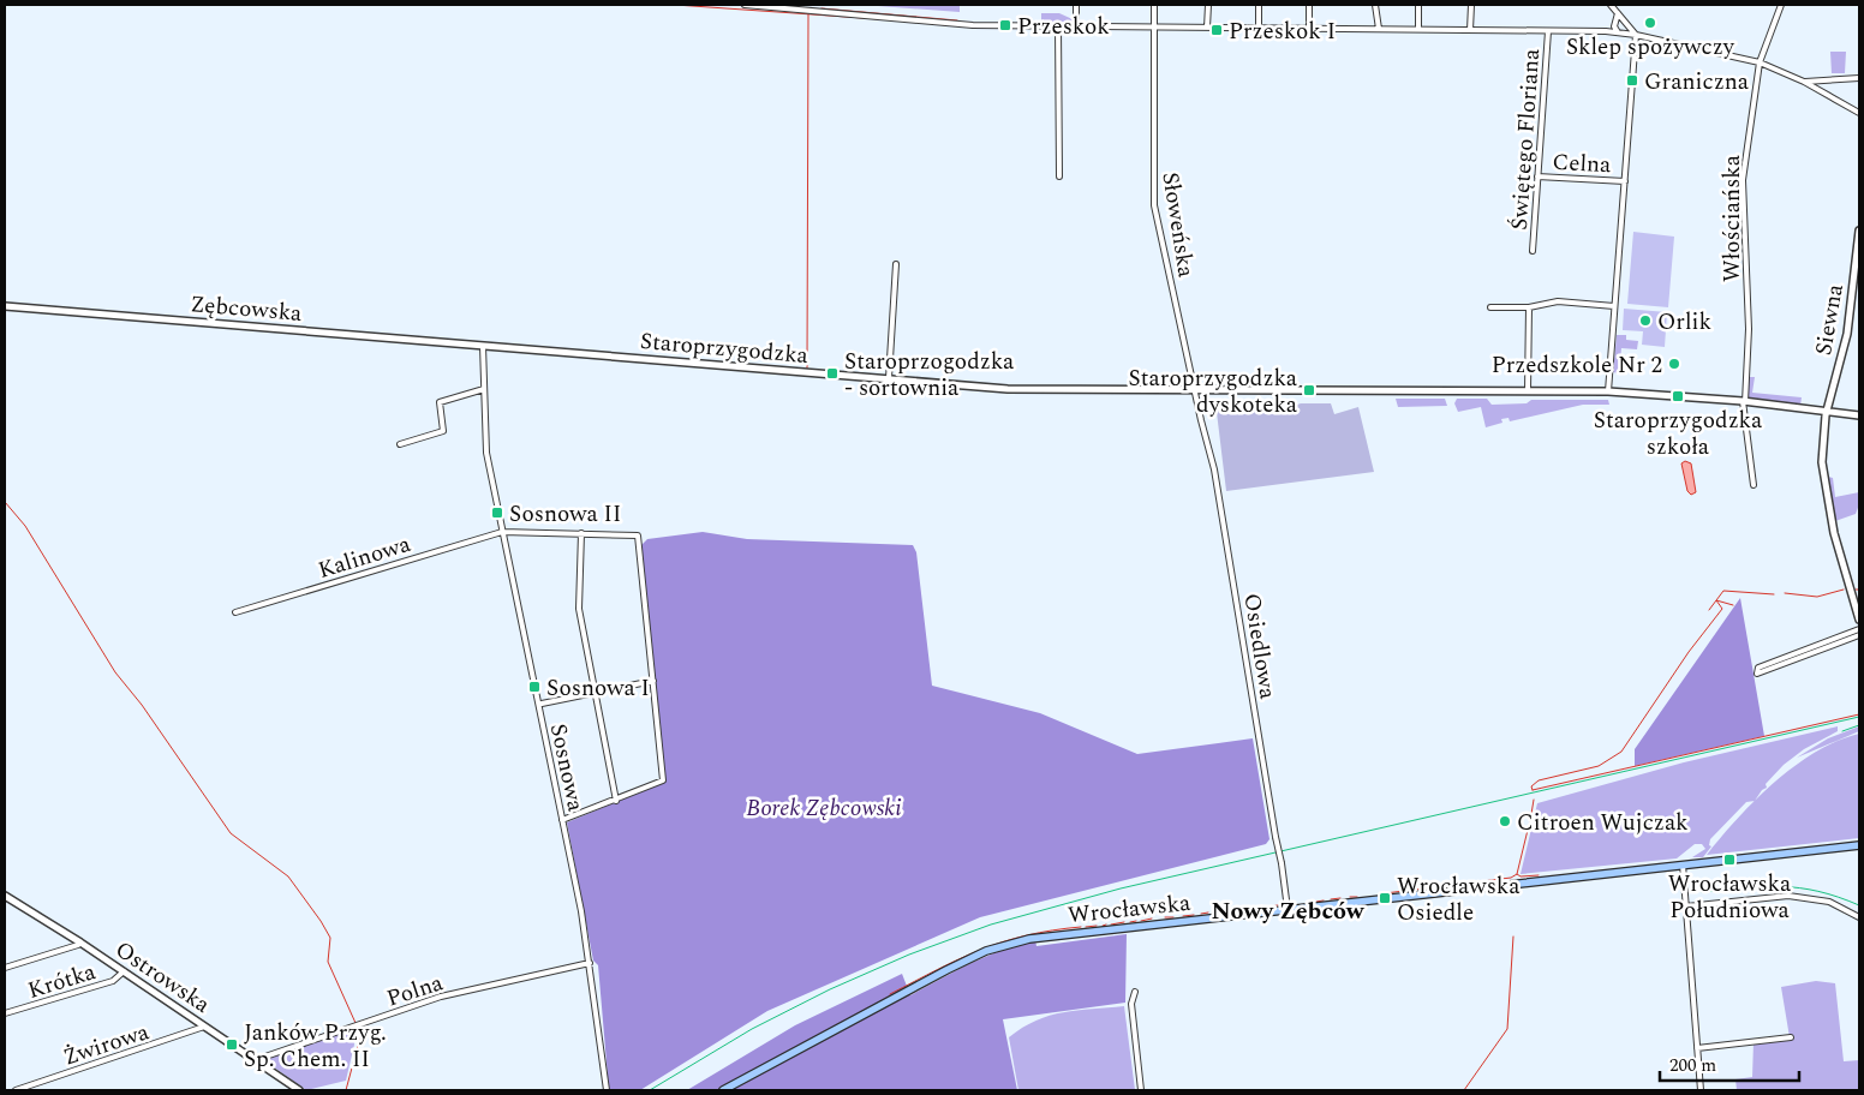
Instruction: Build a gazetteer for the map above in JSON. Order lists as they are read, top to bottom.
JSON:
{
  "streets": {
    "main road": ["Wrocławska"],
    "street": [
      "Świętego Floriana",
      "Celna",
      "Włościańska",
      "Słoweńska",
      "Zębcowska",
      "Siewna",
      "Staroprzygodzka",
      "Kalinowa",
      "Osiedlowa",
      "Sosnowa",
      "Ostrowska",
      "Krótka",
      "Polna",
      "Żwirowa"
    ]
  },
  "crossings": [
    ["Świętego Floriana", "Celna"],
    ["Włościańska", "Staroprzygodzka"],
    ["Słoweńska", "Staroprzygodzka"],
    ["Słoweńska", "Osiedlowa"],
    ["Zębcowska", "Staroprzygodzka"],
    ["Zębcowska", "Sosnowa"],
    ["Siewna", "Staroprzygodzka"],
    ["Staroprzygodzka", "Osiedlowa"],
    ["Staroprzygodzka", "Sosnowa"],
    ["Kalinowa", "Sosnowa"],
    ["Osiedlowa", "Wrocławska"],
    ["Sosnowa", "Polna"],
    ["Ostrowska", "Krótka"],
    ["Ostrowska", "Polna"],
    ["Ostrowska", "Żwirowa"]
  ],
  "districts": ["Nowy Zębców"],
  "parks": ["Borek Zębcowski"],
  "places": {
    "other": [
      "Sklep spożywczy",
      "Orlik",
      "Przedszkole Nr 2",
      "Citroen Wujczak"
    ],
    "transit": [
      "Przeskok",
      "Przeskok I",
      "Graniczna",
      "Staroprzogodzka - sortownia",
      "Staroprzygodzka dyskoteka",
      "Staroprzygodzka szkoła",
      "Sosnowa II",
      "Sosnowa I",
      "Wrocławska Południowa",
      "Wrocławska Osiedle",
      "Janków Przyg. Sp. Chem. II"
    ]
  },
  "scale_bar": "200 m"
}
